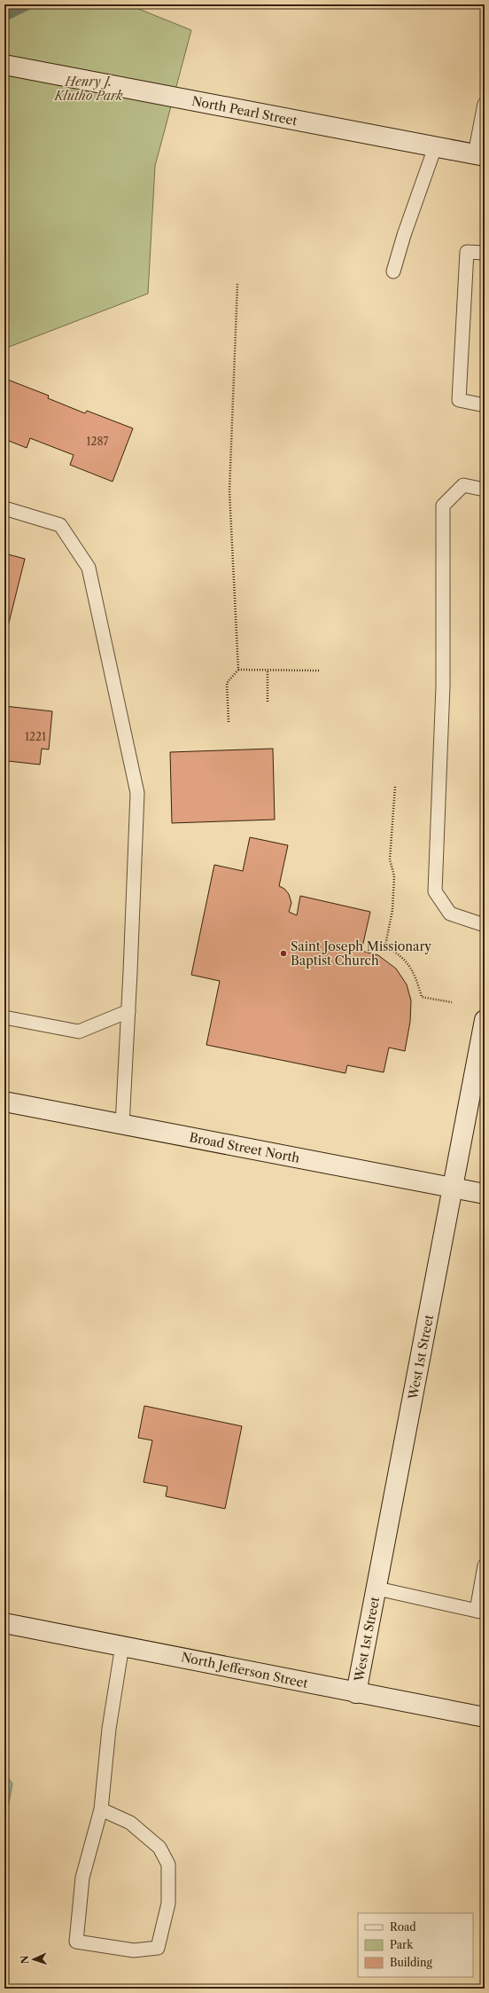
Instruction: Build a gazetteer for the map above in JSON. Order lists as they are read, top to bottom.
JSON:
{
  "streets": {
    "street": [
      "North Pearl Street",
      "Broad Street North",
      "West 1st Street",
      "North Jefferson Street"
    ]
  },
  "crossings": [
    ["Broad Street North", "West 1st Street"],
    ["West 1st Street", "North Jefferson Street"]
  ],
  "parks": ["Henry J. Klutho Park"],
  "places": ["Saint Joseph Missionary Baptist Church"],
  "house_numbers": ["1287", "1221"],
  "legend": ["Road", "Park", "Building"],
  "north": "left"
}
